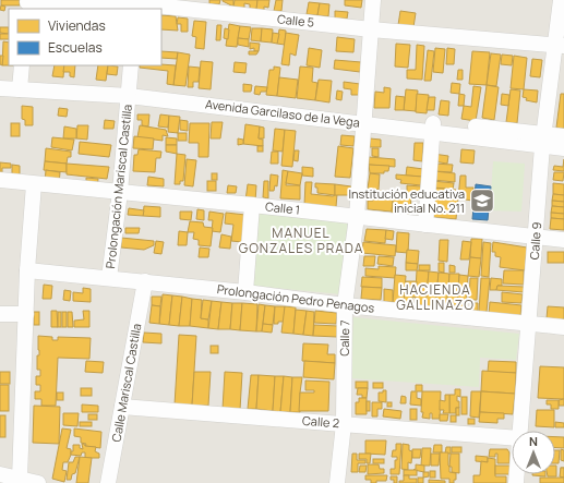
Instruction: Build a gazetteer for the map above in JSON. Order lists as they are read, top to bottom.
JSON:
{
  "streets": {
    "street": [
      "Calle 5",
      "Avenida Garcilaso de la Vega",
      "Prolongación Mariscal Castilla",
      "Calle 1",
      "Calle 9",
      "Prolongación Pedro Penagos",
      "Calle 7",
      "Calle Mariscal Castilla",
      "Calle 2"
    ]
  },
  "crossings": [
    ["Calle 5", "Calle 9"],
    ["Calle 5", "Calle 7"],
    ["Avenida Garcilaso de la Vega", "Prolongación Mariscal Castilla"],
    ["Avenida Garcilaso de la Vega", "Calle 9"],
    ["Avenida Garcilaso de la Vega", "Calle 7"],
    ["Prolongación Mariscal Castilla", "Calle 1"],
    ["Prolongación Mariscal Castilla", "Prolongación Pedro Penagos"],
    ["Calle 1", "Calle 9"],
    ["Calle 1", "Calle 7"],
    ["Calle 9", "Prolongación Pedro Penagos"],
    ["Prolongación Pedro Penagos", "Calle 7"],
    ["Prolongación Pedro Penagos", "Calle Mariscal Castilla"],
    ["Calle 7", "Calle 2"],
    ["Calle Mariscal Castilla", "Calle 2"]
  ],
  "districts": ["MANUEL GONZALES PRADA", "HACIENDA GALLINAZO"],
  "places": {
    "school or university": ["Institución educativa inicial No. 211"]
  },
  "legend": ["Viviendas", "Escuelas"],
  "north": "top"
}
